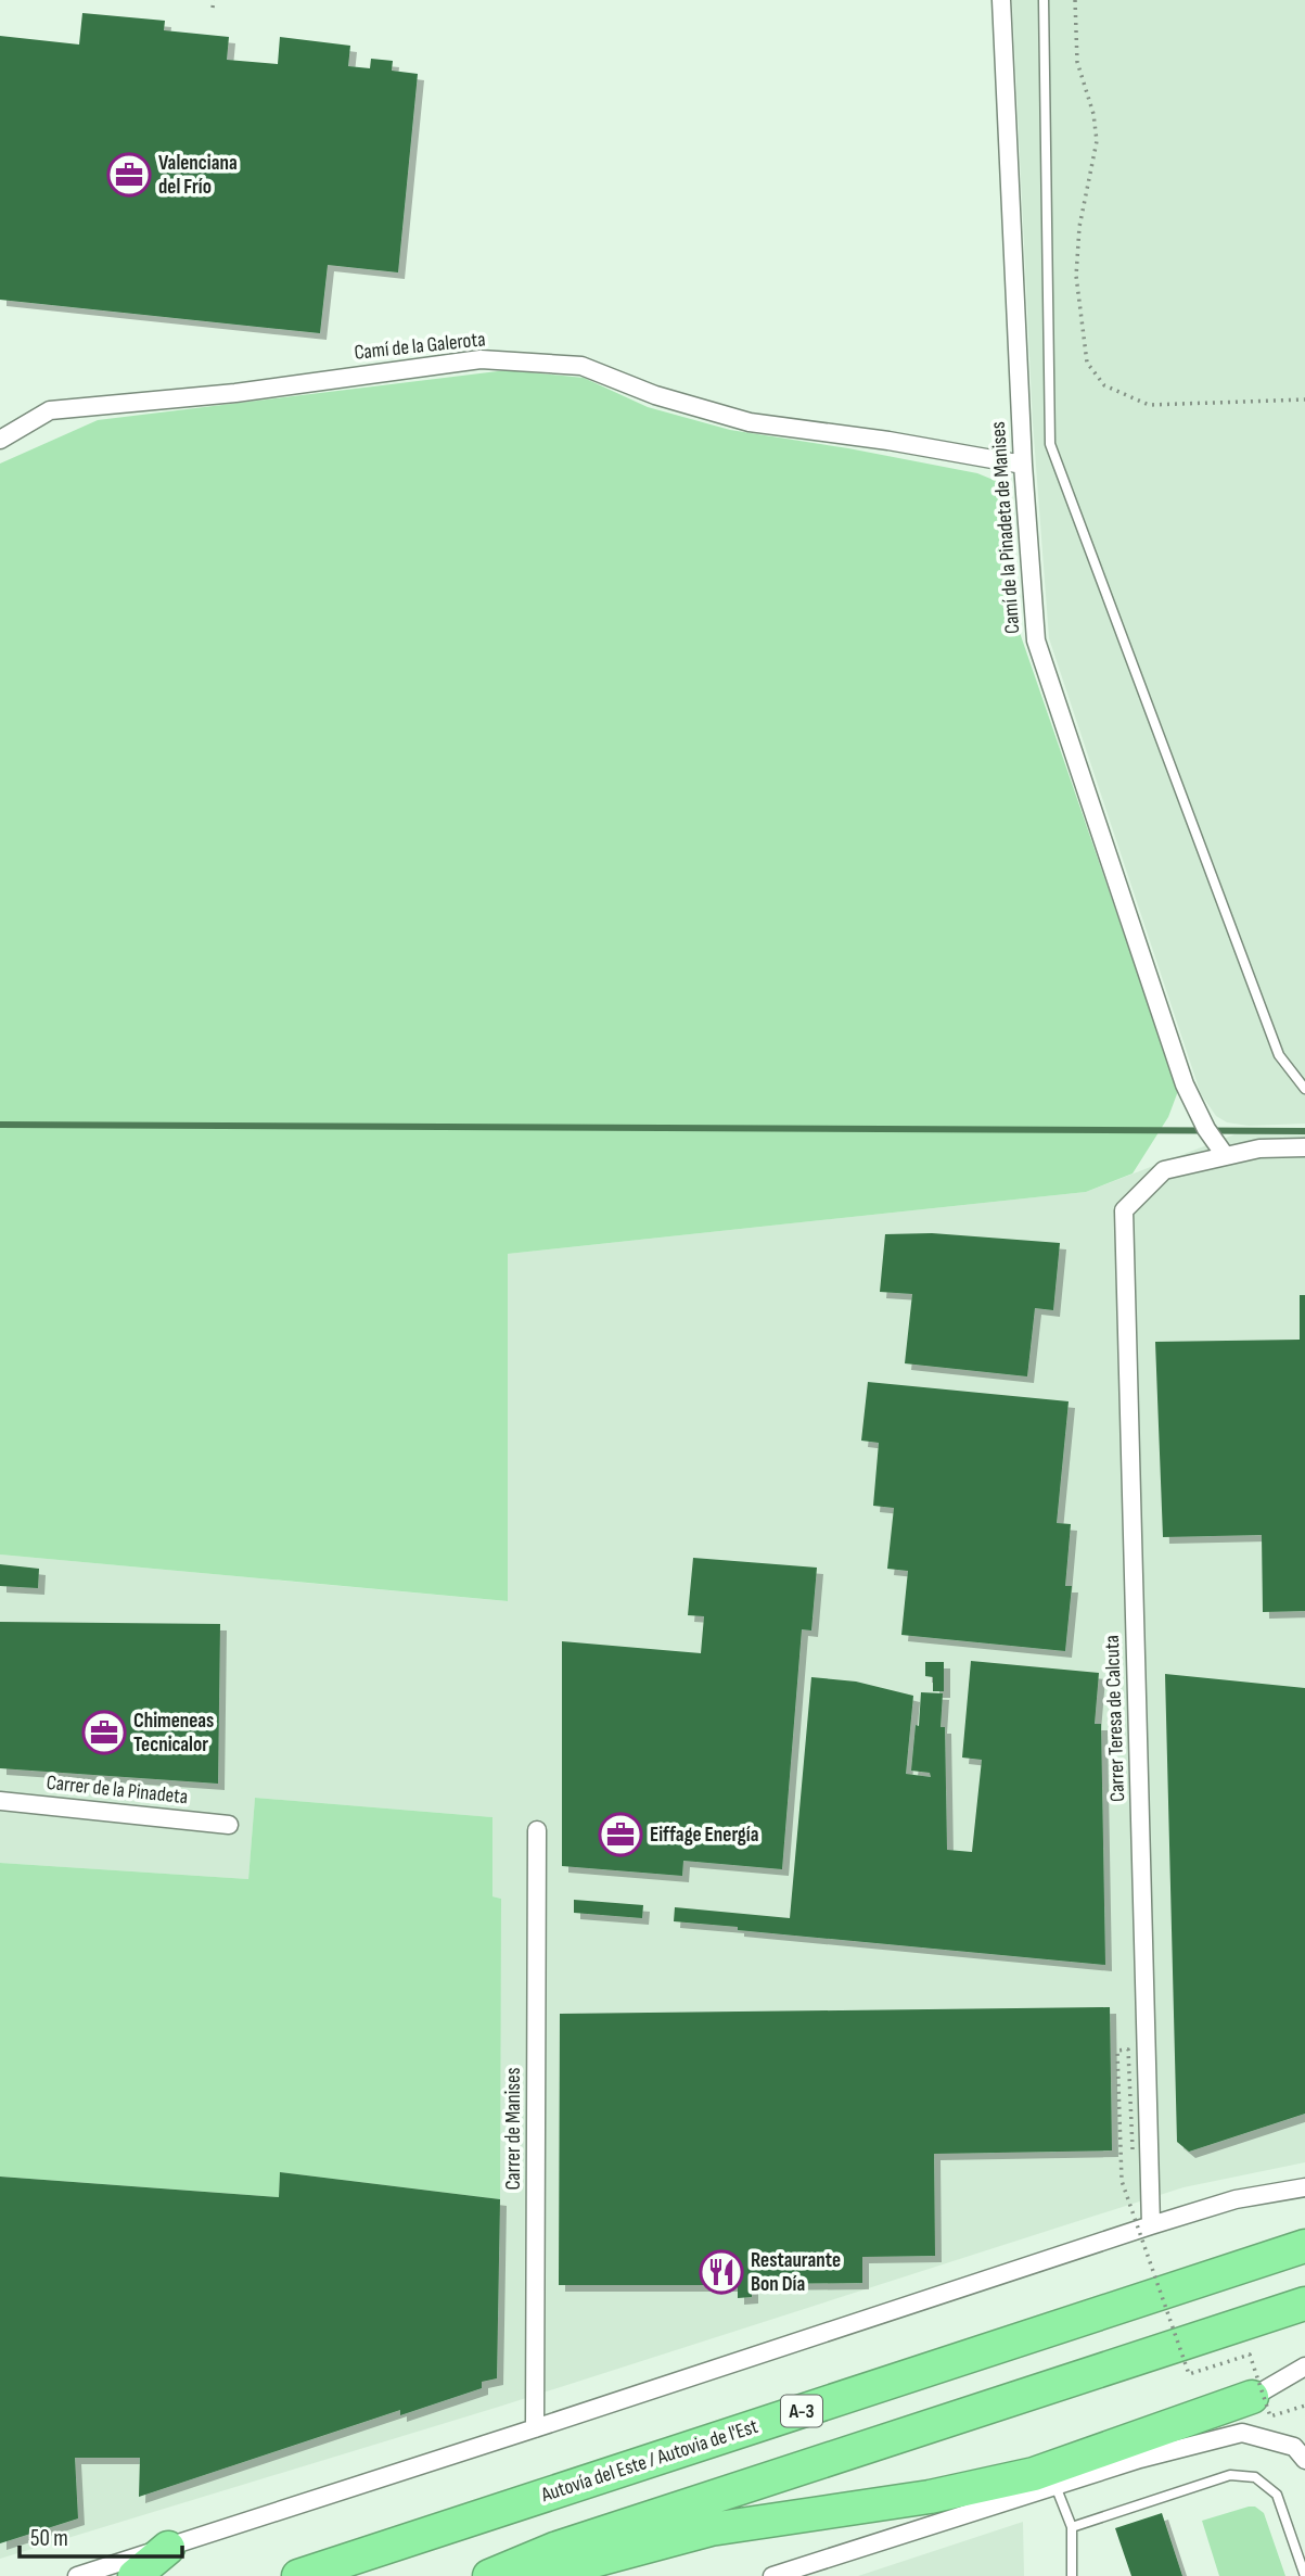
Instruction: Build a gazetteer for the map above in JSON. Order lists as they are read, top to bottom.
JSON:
{
  "streets": {
    "highway": ["A-3", "Autovía del Este / Autovia de l'Est"],
    "street": [
      "Camí de la Galerota",
      "Camí de la Pinadeta de Manises",
      "Carrer Teresa de Calcuta",
      "Carrer de la Pinadeta",
      "Carrer de Manises"
    ]
  },
  "crossings": [
    ["Camí de la Galerota", "Camí de la Pinadeta de Manises"],
    ["Camí de la Pinadeta de Manises", "Carrer Teresa de Calcuta"]
  ],
  "places": {
    "office": ["Valenciana del Frío", "Chimeneas Tecnicalor", "Eiffage Energía"],
    "restaurant": ["Restaurante Bon Día"]
  },
  "scale_bar": "50 m"
}
